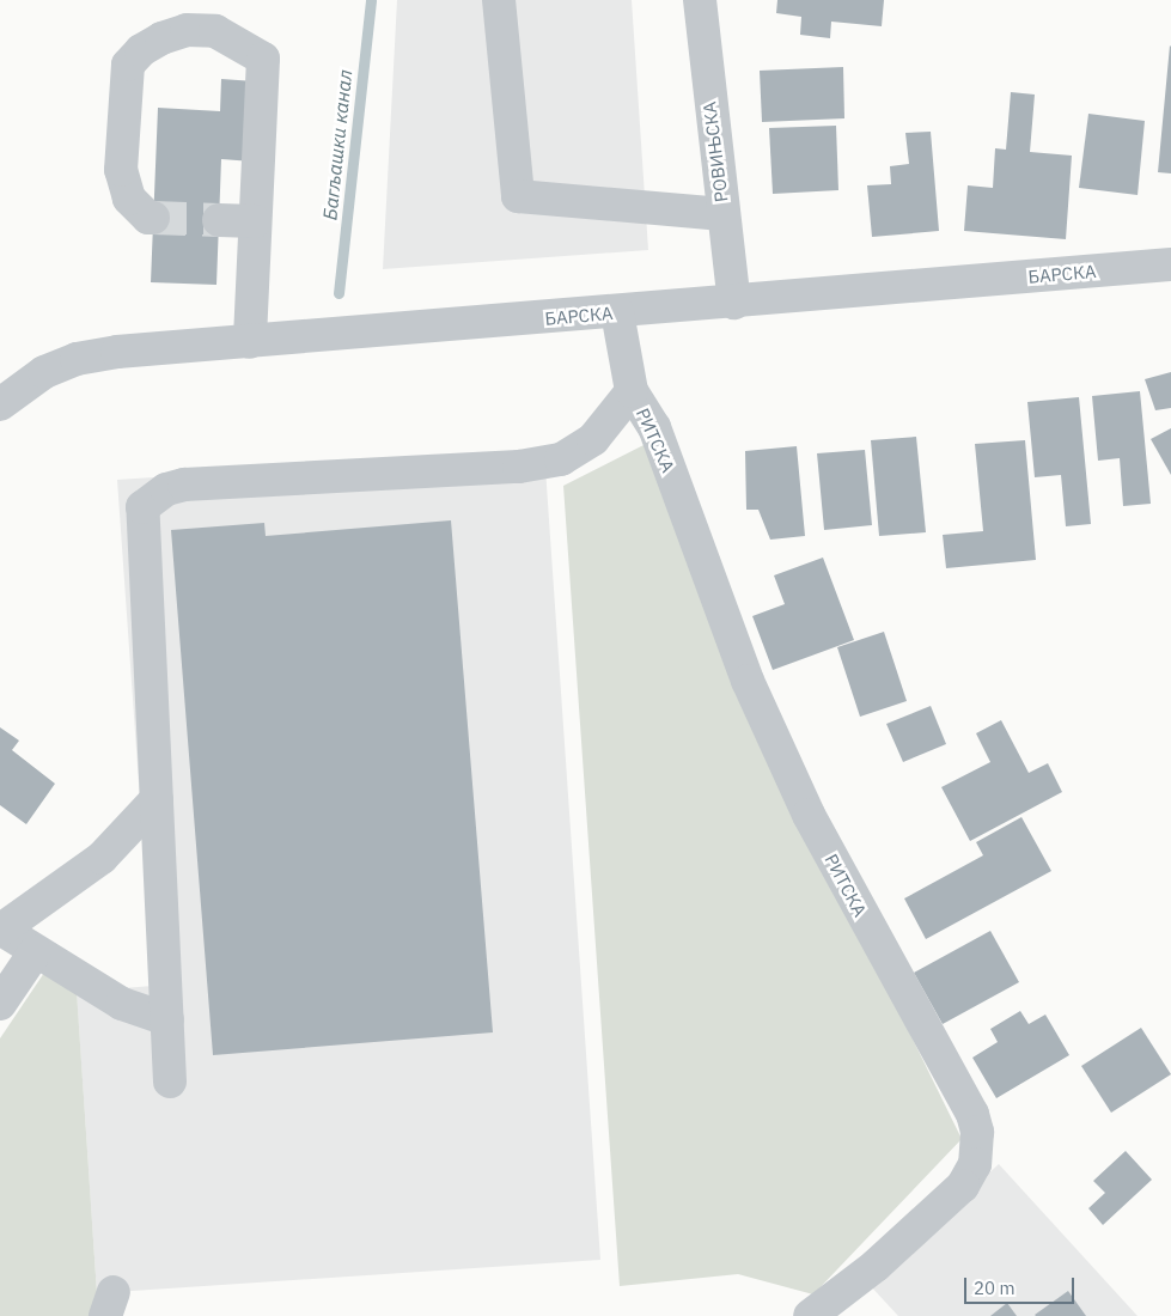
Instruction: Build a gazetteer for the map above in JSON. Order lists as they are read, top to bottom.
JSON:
{
  "streets": {
    "street": ["РОВИЊСКА", "БАРСКА", "РИТСКА"]
  },
  "crossings": [
    ["РОВИЊСКА", "БАРСКА"]
  ],
  "water": ["Багљашки канал"],
  "scale_bar": "20 m"
}
